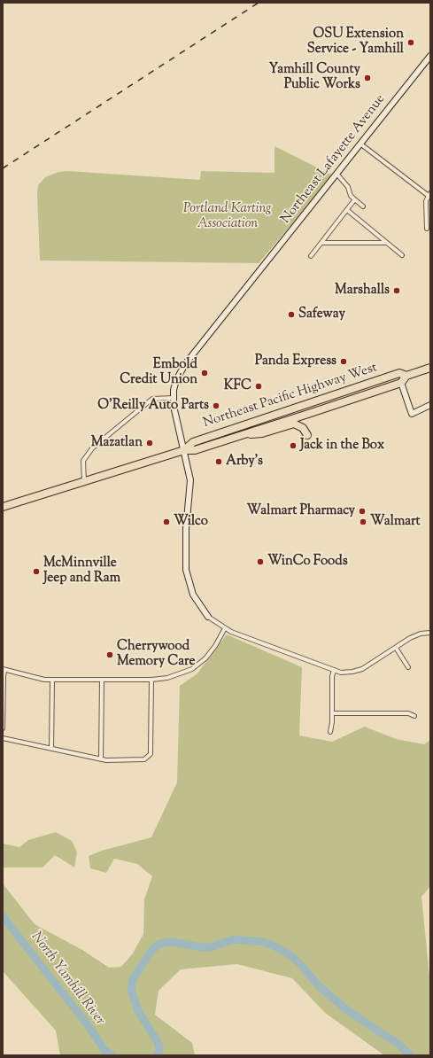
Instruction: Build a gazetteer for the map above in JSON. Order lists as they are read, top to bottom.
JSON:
{
  "streets": {
    "highway": ["Northeast Pacific Highway West"],
    "main road": ["Northeast Lafayette Avenue"]
  },
  "crossings": [
    ["Northeast Lafayette Avenue", "Northeast Pacific Highway West"]
  ],
  "water": ["North Yamhill River"],
  "parks": ["Portland Karting Association"],
  "places": [
    "OSU Extension Service - Yamhill",
    "Yamhill County Public Works",
    "Marshalls",
    "Safeway",
    "Panda Express",
    "Embold Credit Union",
    "KFC",
    "O'Reilly Auto Parts",
    "Mazatlan",
    "Jack in the Box",
    "Arby's",
    "Walmart Pharmacy",
    "Wilco",
    "Walmart",
    "WinCo Foods",
    "McMinnville Jeep and Ram",
    "Cherrywood Memory Care"
  ]
}
